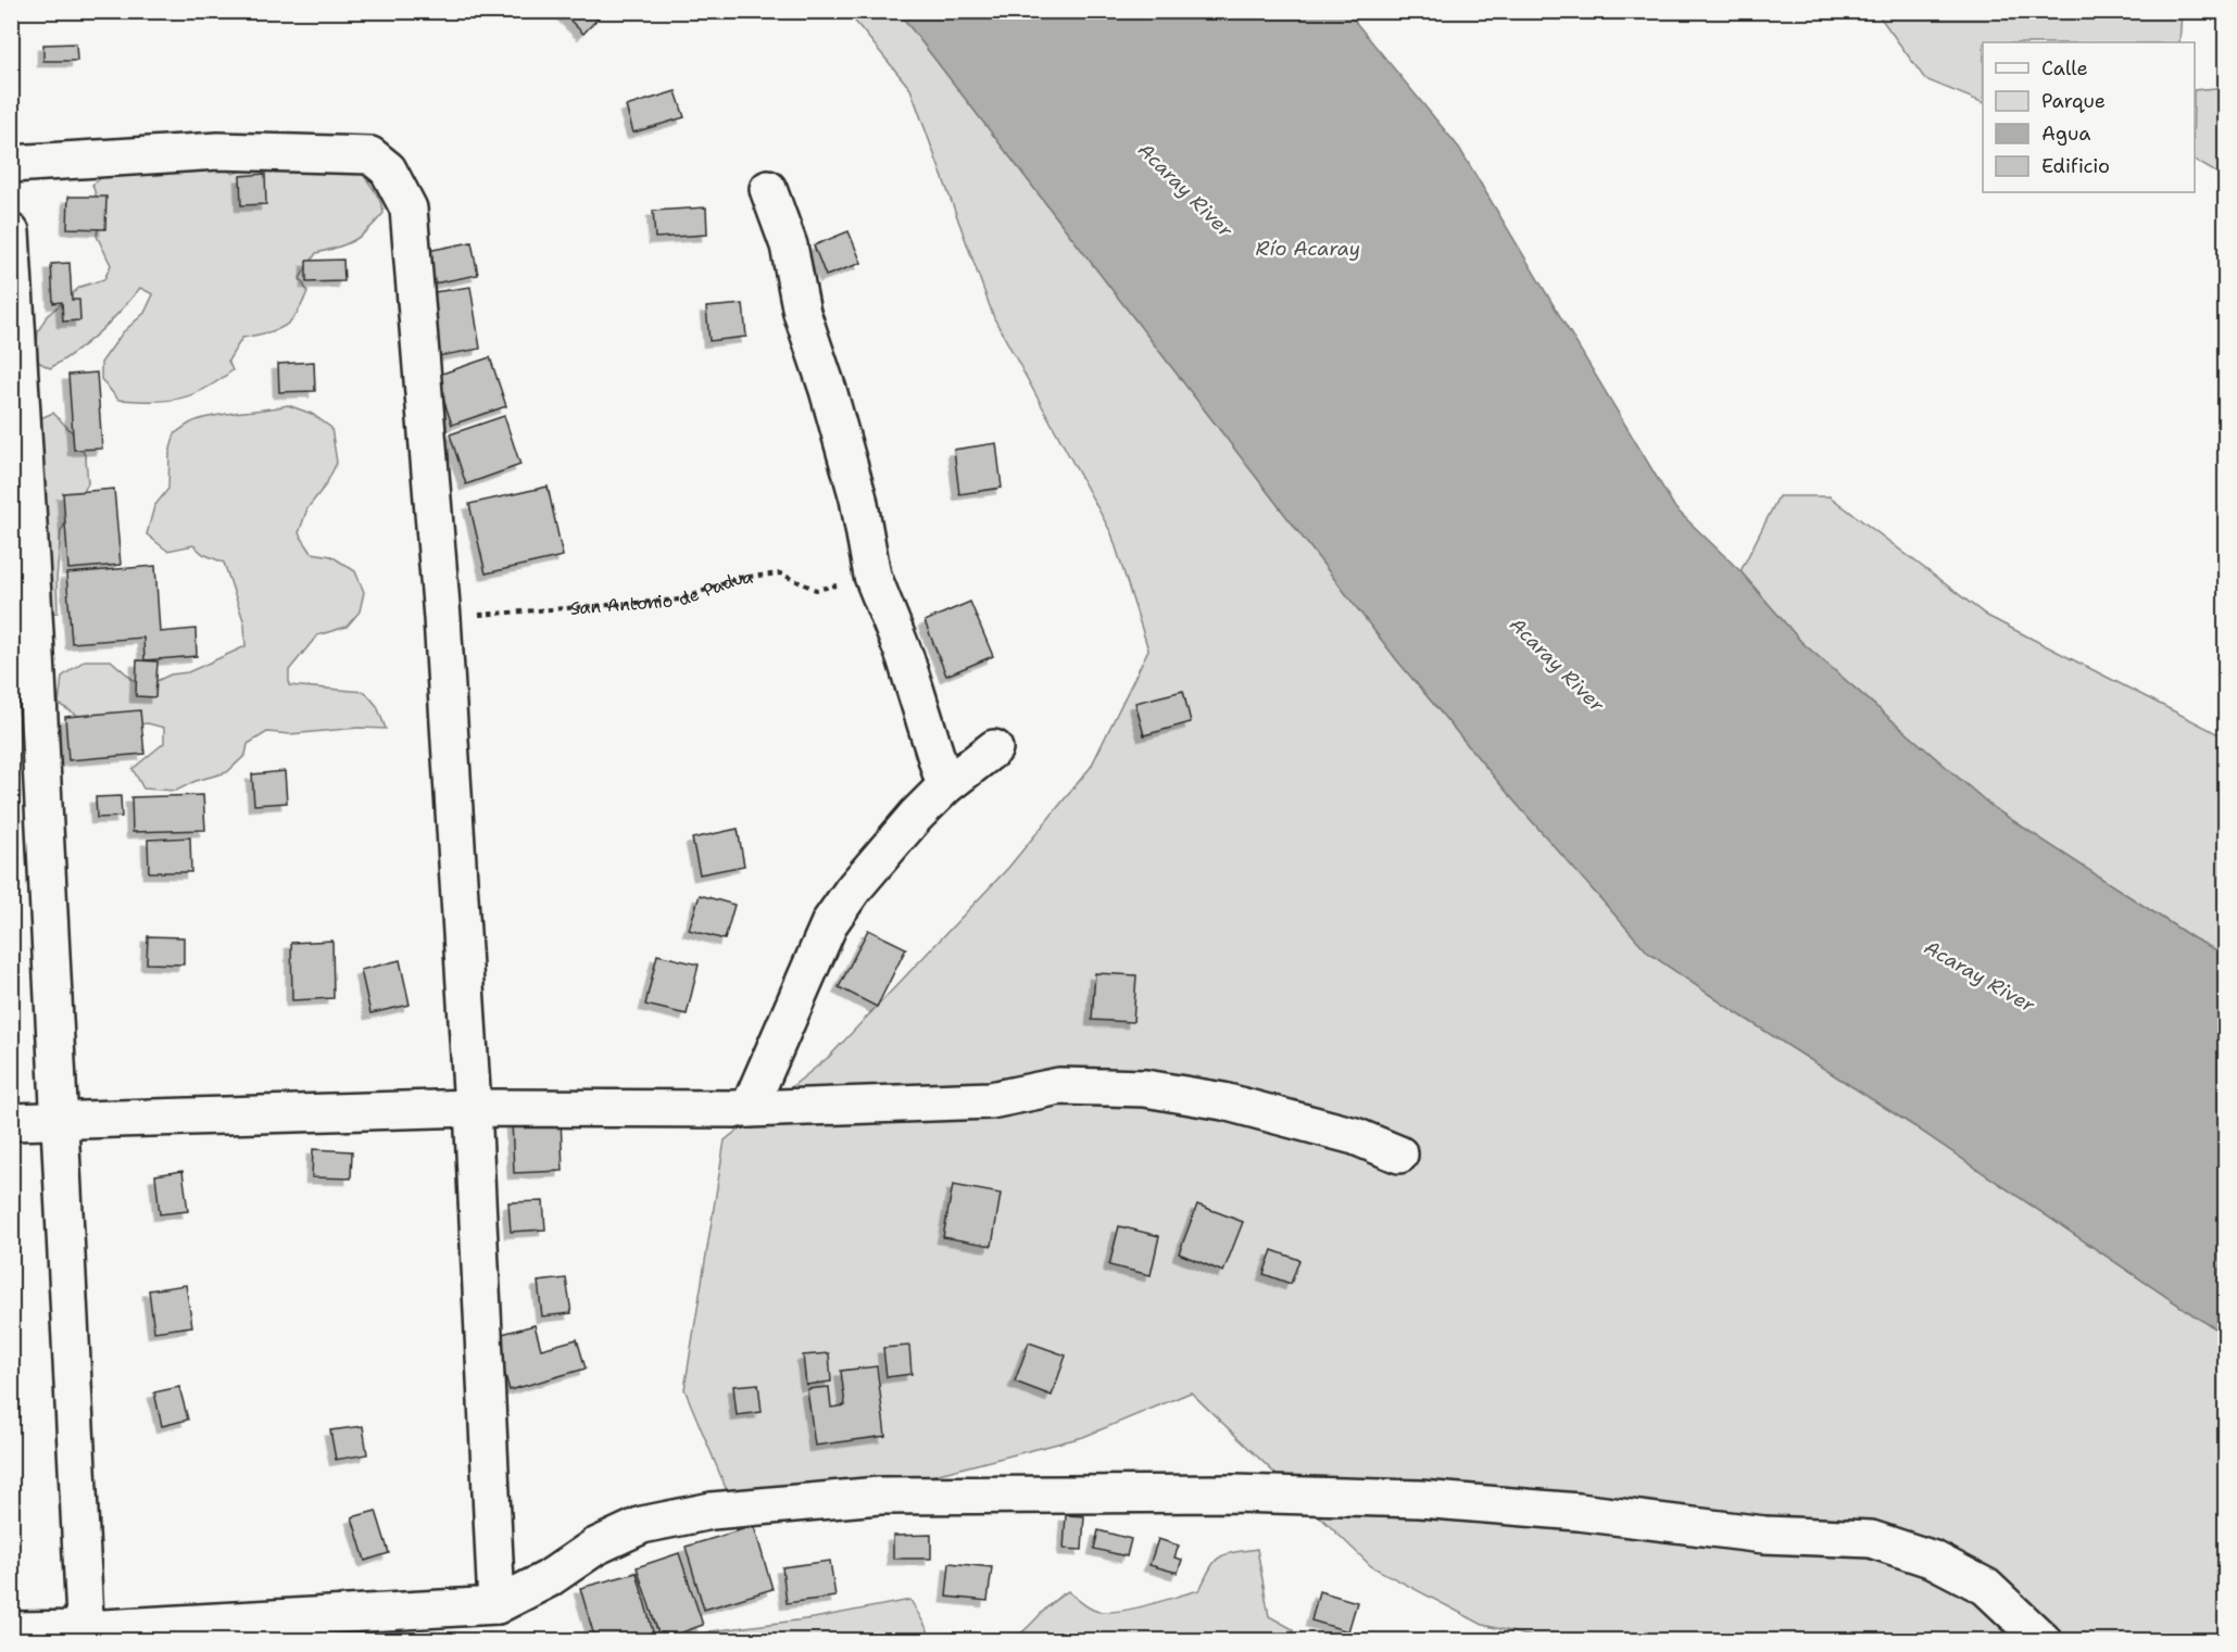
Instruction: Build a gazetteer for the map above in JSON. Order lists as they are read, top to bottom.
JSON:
{
  "streets": {
    "path": ["San Antonio de Padua"]
  },
  "water": ["Acaray River", "Río Acaray"],
  "legend": [
    "Calle",
    "Parque",
    "Agua",
    "Edificio"
  ]
}
